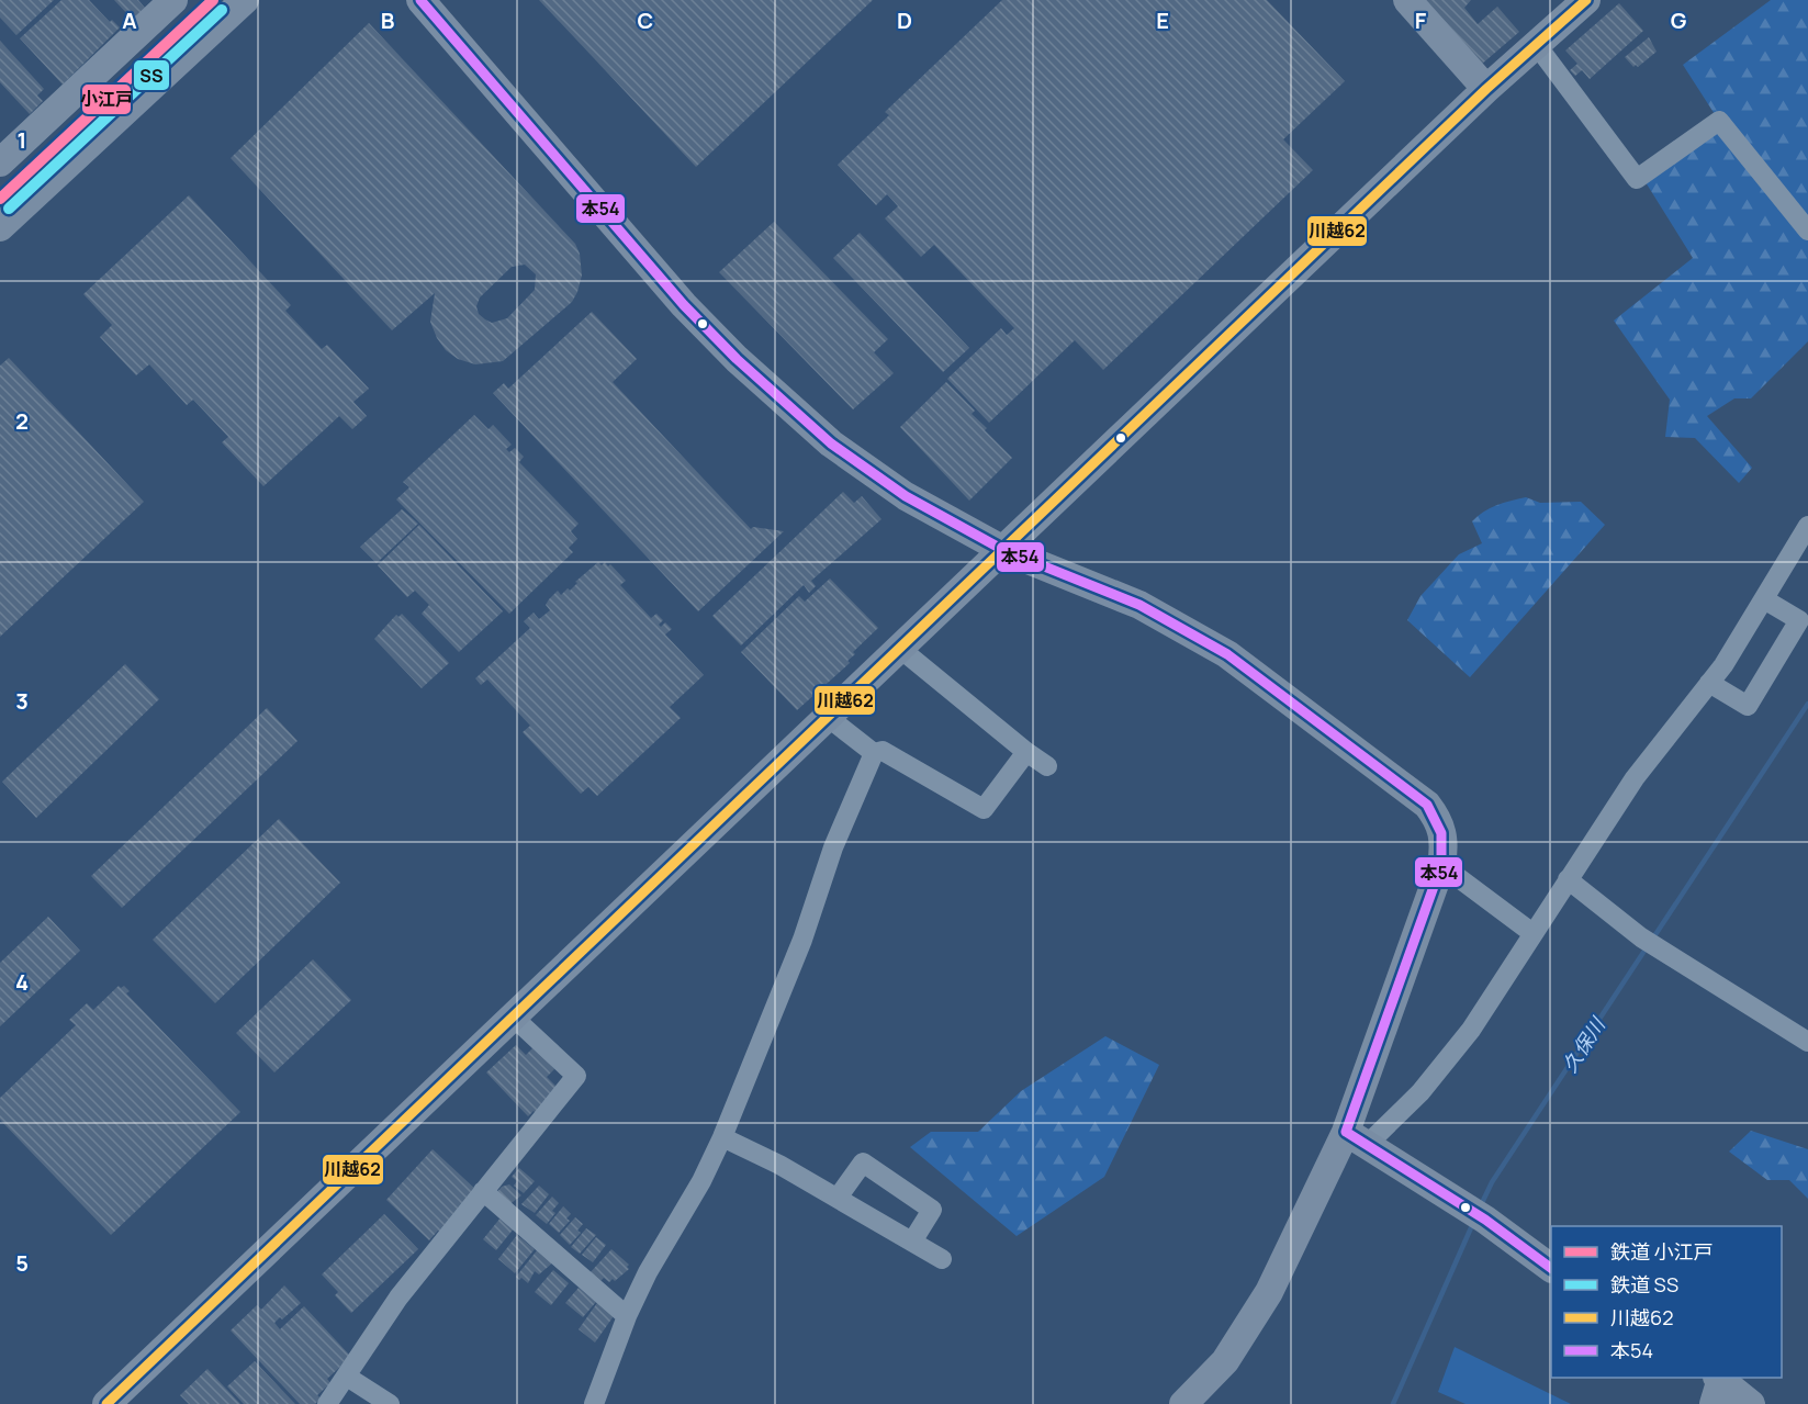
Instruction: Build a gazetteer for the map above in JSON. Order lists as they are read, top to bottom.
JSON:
{
  "water": ["久保川"],
  "lines": [
    "rail line 小江戸",
    "transit line 川越62",
    "transit line 本54",
    "rail line SS"
  ],
  "legend": [
    "鉄道 小江戸",
    "鉄道 SS",
    "川越62",
    "本54"
  ],
  "grid": {
    "columns": [
      "A",
      "B",
      "C",
      "D",
      "E",
      "F",
      "G"
    ],
    "rows": [
      "1",
      "2",
      "3",
      "4",
      "5"
    ]
  }
}
